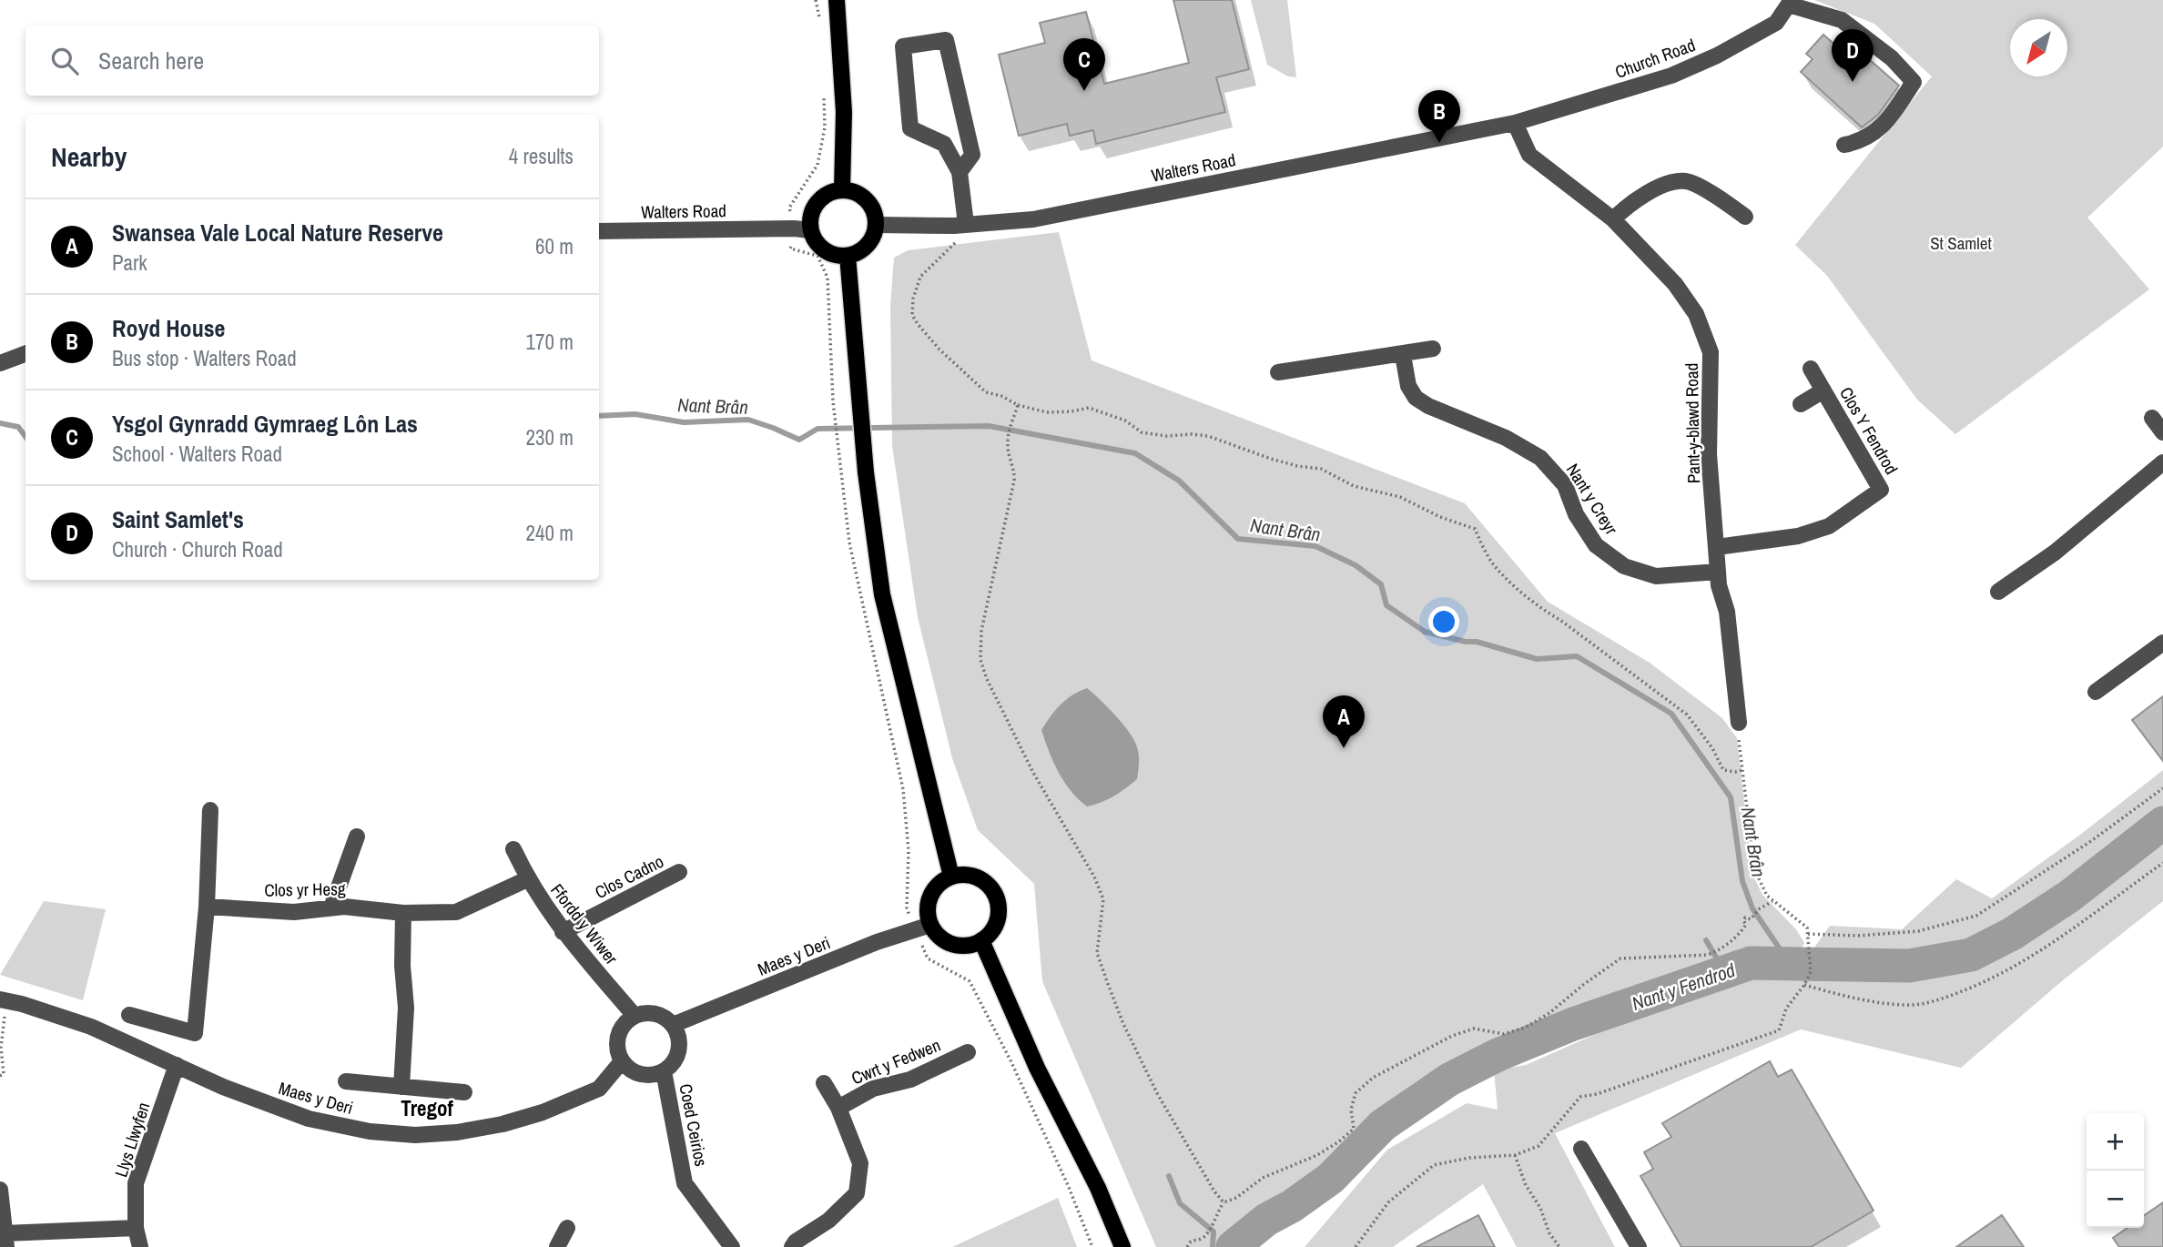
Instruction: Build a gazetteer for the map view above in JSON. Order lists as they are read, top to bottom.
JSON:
{
  "streets": {
    "street": [
      "Church Road",
      "Walters Road",
      "Pant-y-blawd Road",
      "Clos Y Fendrod",
      "Nant y Creyr",
      "Clos Cadno",
      "Clos yr Hesg",
      "Ffordd y Wiwer",
      "Maes y Deri",
      "Cwrt y Fedwen",
      "Coed Ceirios",
      "Llys Llwyfen"
    ]
  },
  "crossings": [
    ["Church Road", "Walters Road"],
    ["Church Road", "Pant-y-blawd Road"],
    ["Walters Road", "Pant-y-blawd Road"],
    ["Pant-y-blawd Road", "Clos Y Fendrod"],
    ["Pant-y-blawd Road", "Nant y Creyr"],
    ["Clos Cadno", "Ffordd y Wiwer"],
    ["Clos yr Hesg", "Ffordd y Wiwer"],
    ["Ffordd y Wiwer", "Maes y Deri"],
    ["Ffordd y Wiwer", "Coed Ceirios"],
    ["Maes y Deri", "Coed Ceirios"],
    ["Maes y Deri", "Llys Llwyfen"]
  ],
  "districts": ["Tregof"],
  "water": ["Nant Brân", "Nant y Fendrod"],
  "parks": ["St Samlet"],
  "north": "bottom left",
  "page": {
    "search": "Search here",
    "pins": [
      "D",
      "C",
      "B",
      "A"
    ],
    "heading": ["Nearby", "4 results"],
    "list": [
      {
        "mark": "A",
        "name": "Swansea Vale Local Nature Reserve",
        "note": "Park",
        "value": "60 m"
      },
      {
        "mark": "B",
        "name": "Royd House",
        "note": "Bus stop · Walters Road",
        "value": "170 m"
      },
      {
        "mark": "C",
        "name": "Ysgol Gynradd Gymraeg Lôn Las",
        "note": "School · Walters Road",
        "value": "230 m"
      },
      {
        "mark": "D",
        "name": "Saint Samlet's",
        "note": "Church · Church Road",
        "value": "240 m"
      }
    ],
    "map_buttons": ["+", "−"]
  }
}
